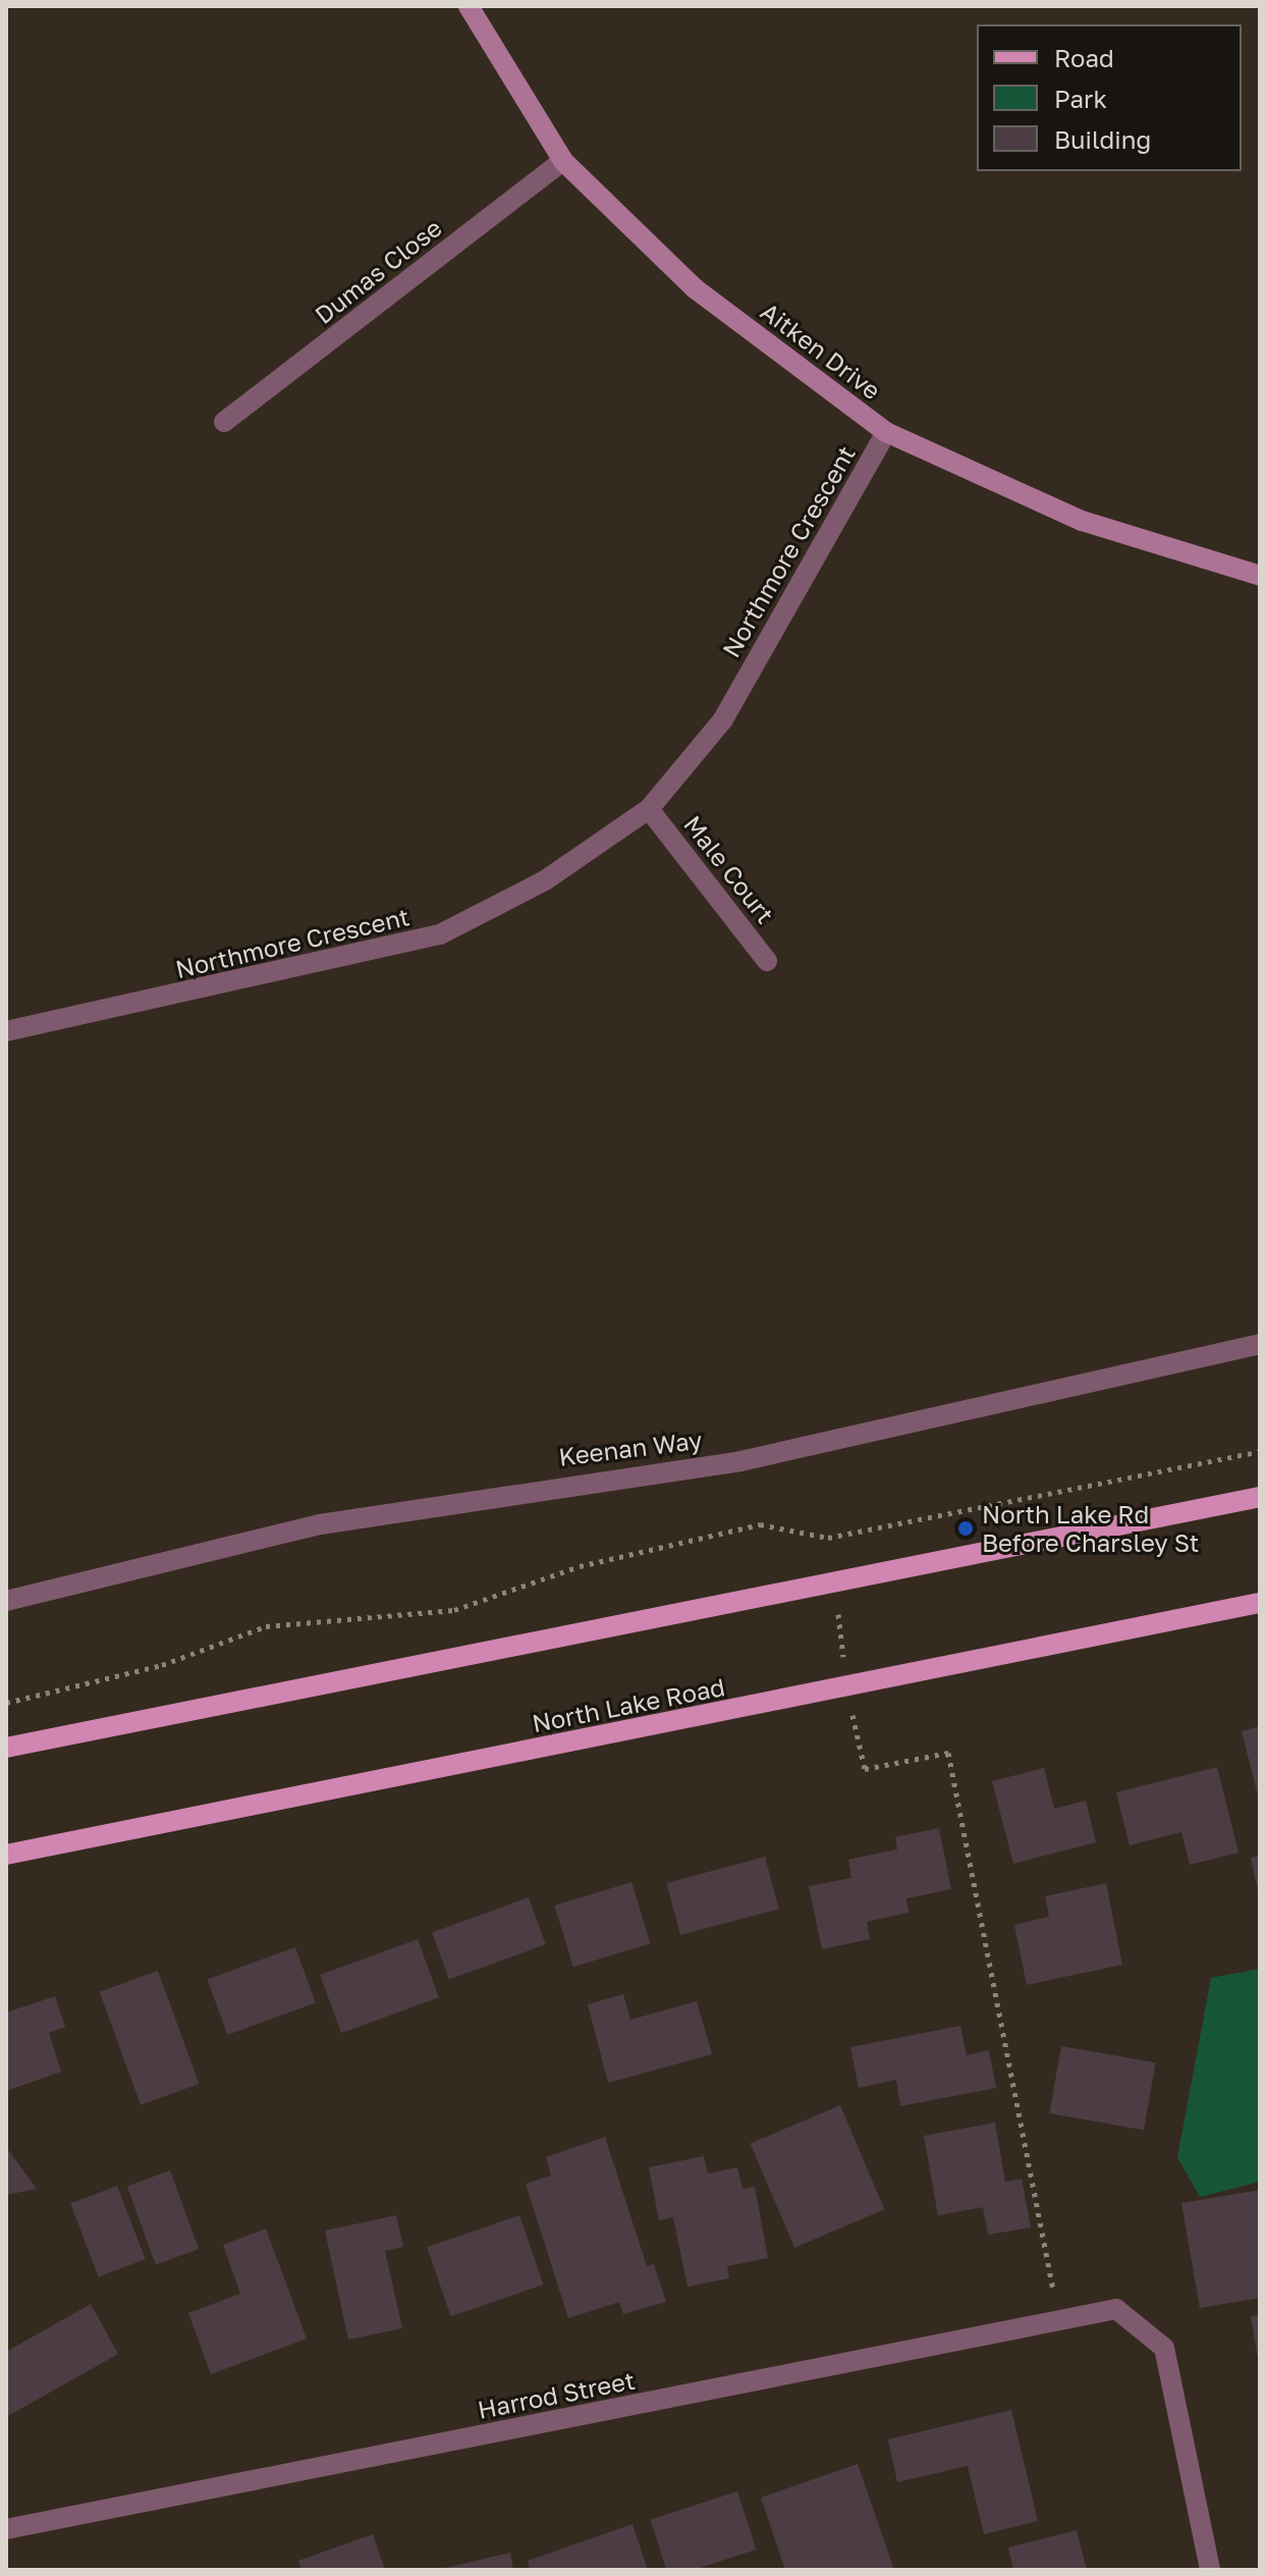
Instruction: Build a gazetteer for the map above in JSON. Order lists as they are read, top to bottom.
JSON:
{
  "streets": {
    "main road": ["North Lake Road"],
    "street": [
      "Dumas Close",
      "Aitken Drive",
      "Northmore Crescent",
      "Male Court",
      "Keenan Way",
      "Harrod Street"
    ]
  },
  "crossings": [
    ["Dumas Close", "Aitken Drive"],
    ["Aitken Drive", "Northmore Crescent"],
    ["Northmore Crescent", "Male Court"]
  ],
  "places": ["North Lake Rd Before Charsley St"],
  "legend": ["Road", "Park", "Building"]
}
